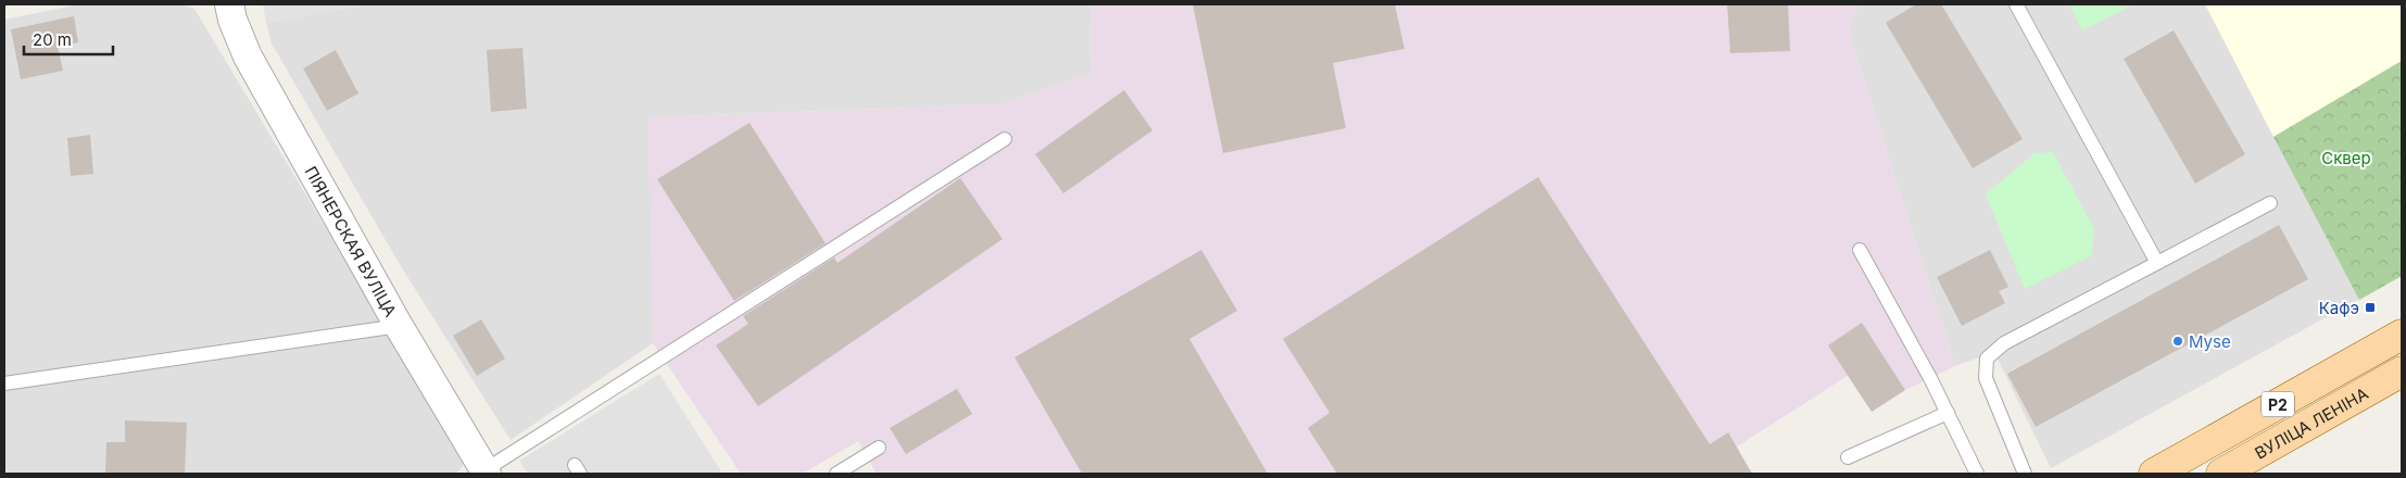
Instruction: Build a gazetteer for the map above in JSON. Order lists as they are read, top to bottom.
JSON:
{
  "streets": {
    "main road": ["Р2", "ВУЛІЦА ЛЕНІНА"],
    "street": ["ПІЯНЕРСКАЯ ВУЛІЦА"]
  },
  "parks": ["Сквер"],
  "places": {
    "transit": ["Кафэ"],
    "other": ["Myse"]
  },
  "scale_bar": "20 m"
}
